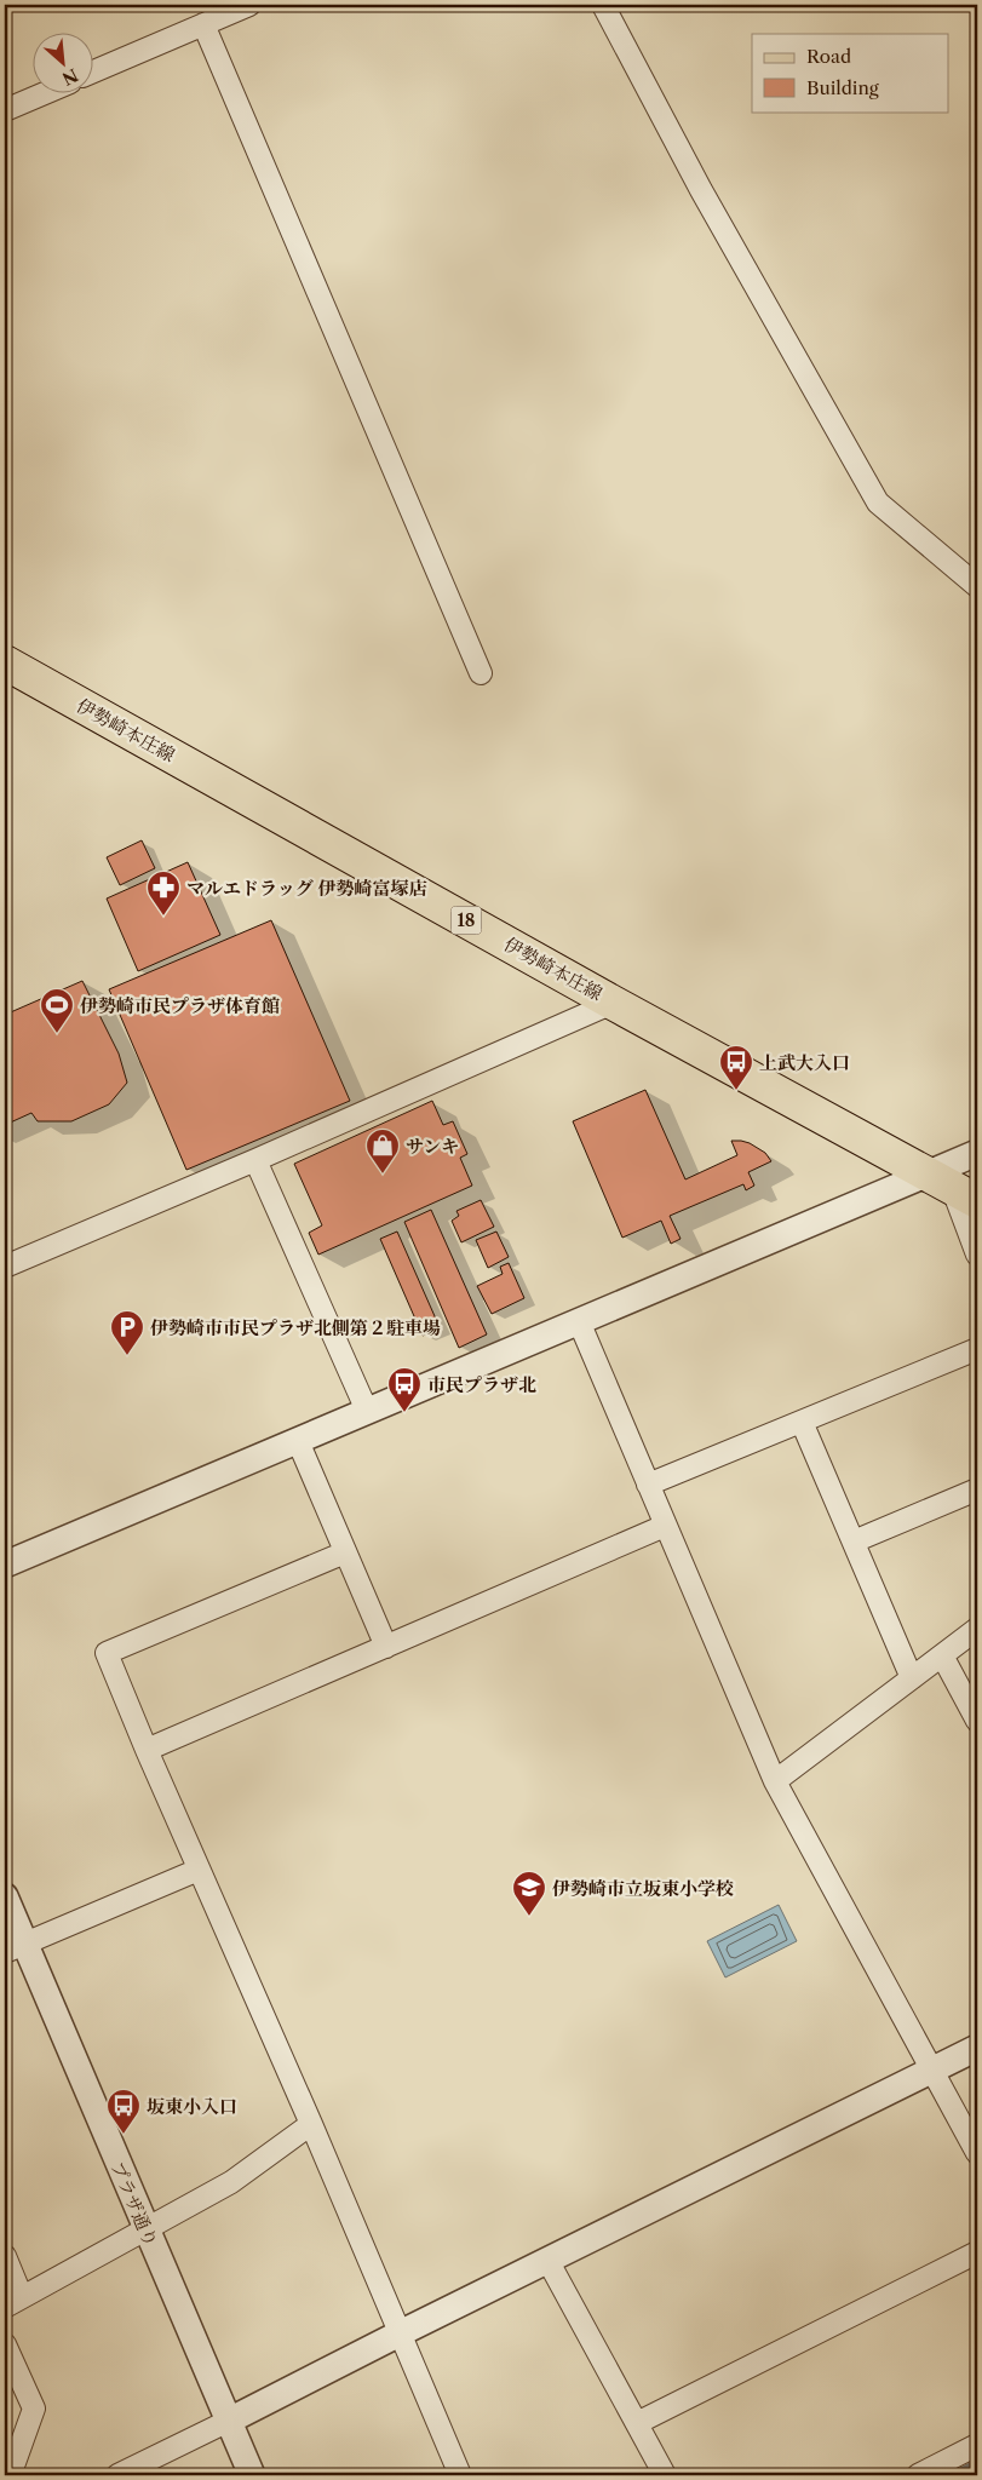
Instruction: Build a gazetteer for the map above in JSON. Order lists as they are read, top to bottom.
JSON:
{
  "streets": {
    "main road": ["伊勢崎本庄線", "18"],
    "street": ["プラザ通り"]
  },
  "places": {
    "pharmacy": ["マルエドラッグ 伊勢崎富塚店"],
    "sports": ["伊勢崎市民プラザ体育館"],
    "bus stop": ["上武大入口", "市民プラザ北", "坂東小入口"],
    "shop": ["サンキ"],
    "parking": ["伊勢崎市市民プラザ北側第２駐車場"],
    "school or university": ["伊勢崎市立坂東小学校"]
  },
  "legend": ["Road", "Building"],
  "north": "bottom right"
}
